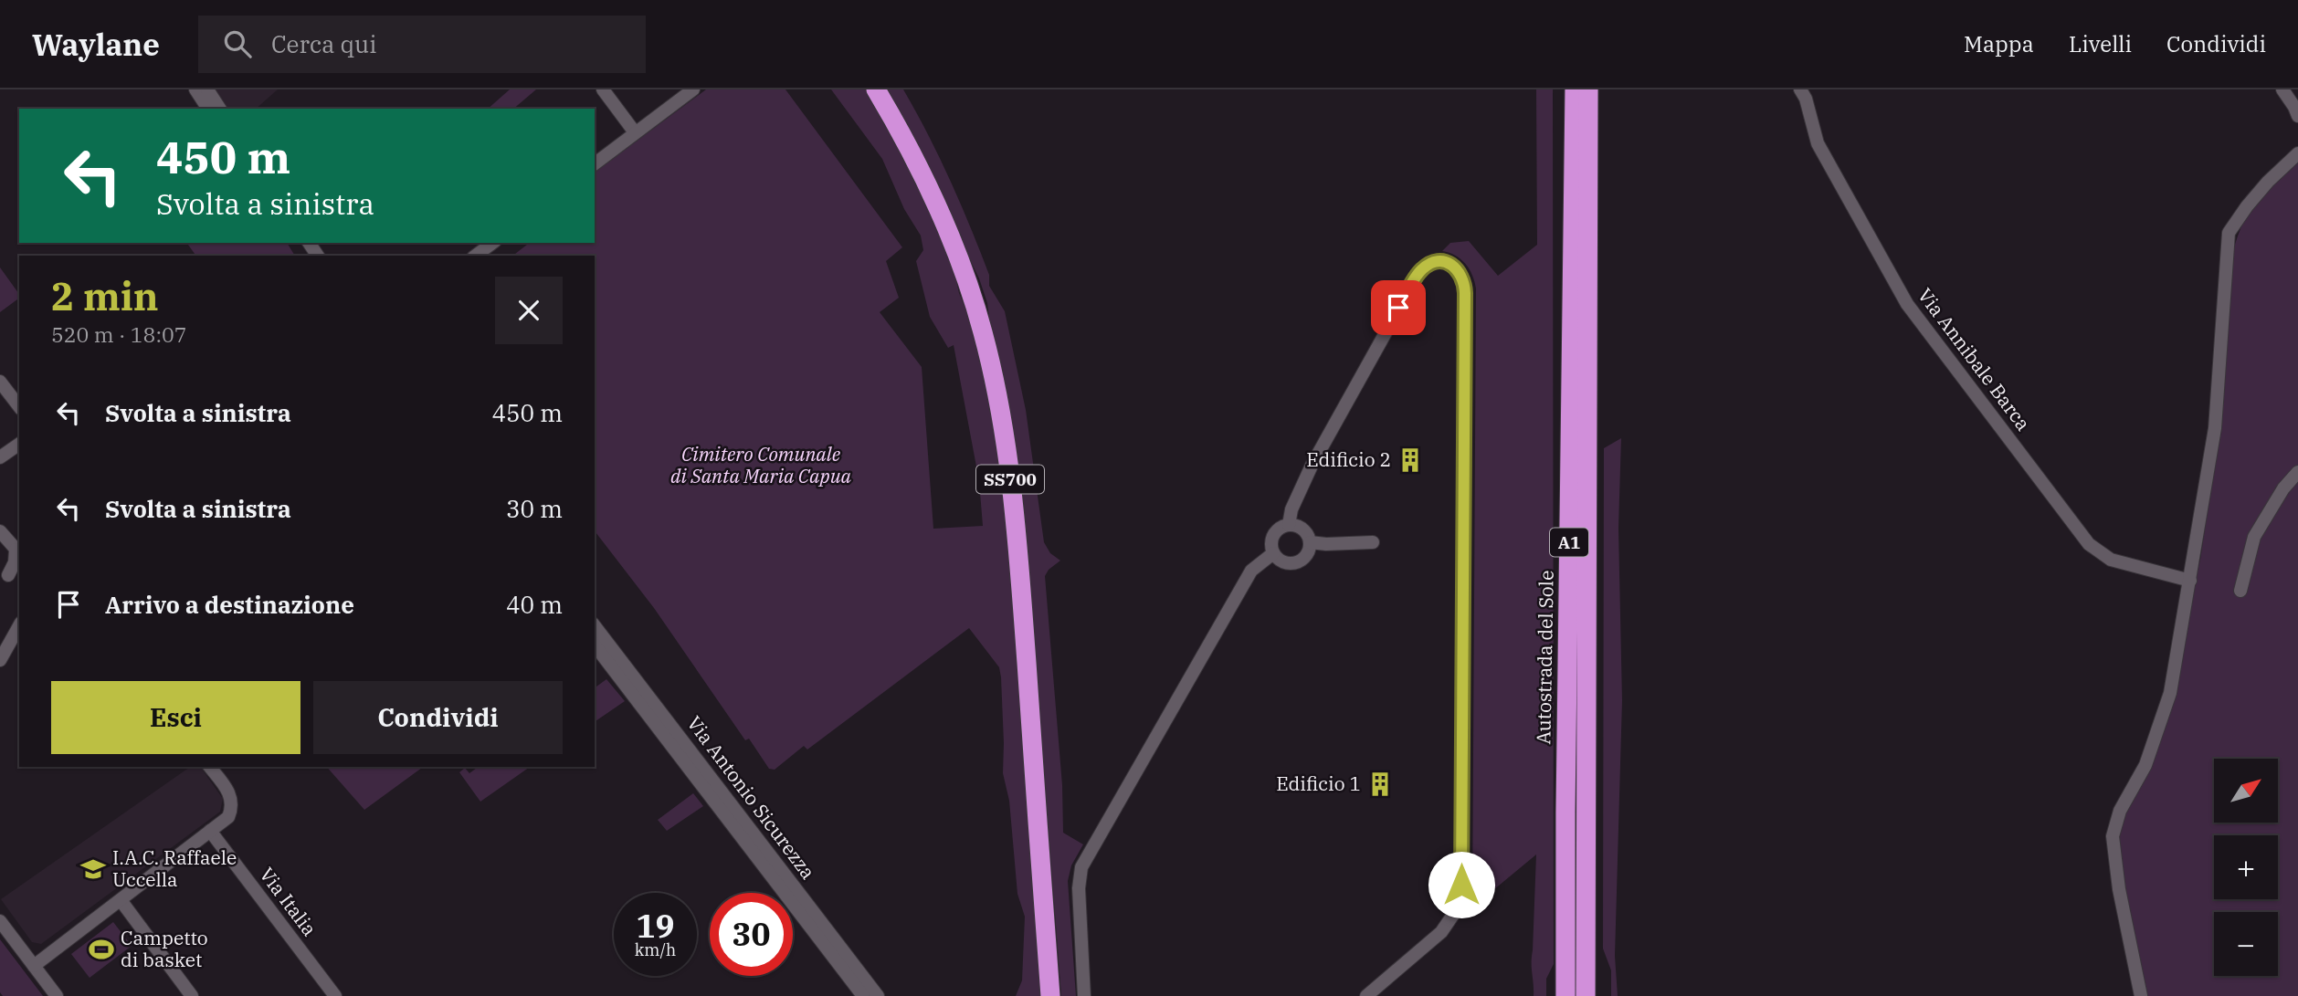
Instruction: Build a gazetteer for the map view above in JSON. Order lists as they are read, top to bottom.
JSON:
{
  "streets": {
    "highway": ["SS700", "A1", "Autostrada del Sole"],
    "street": ["Via Annibale Barca", "Via Antonio Sicurezza", "Via Italia"]
  },
  "parks": ["Cimitero Comunale di Santa Maria Capua"],
  "places": {
    "building": ["Edificio 2", "Edificio 1"],
    "school or university": ["I.A.C. Raffaele Uccella"],
    "sports": ["Campetto di basket"]
  },
  "north": "top right",
  "page": {
    "header": "Waylane",
    "search": "Cerca qui",
    "nav": ["Mappa", "Livelli", "Condividi"],
    "turn": ["450 m", "Svolta a sinistra"],
    "heading": ["2 min", "520 m · 18:07"],
    "list": [
      {
        "name": "Svolta a sinistra",
        "value": "450 m"
      },
      {
        "name": "Svolta a sinistra",
        "value": "30 m"
      },
      {
        "name": "Arrivo a destinazione",
        "value": "40 m"
      }
    ],
    "buttons": ["Esci", "Condividi"],
    "map_buttons": ["+", "−"],
    "speed": "19 km/h",
    "limit": "30"
  }
}
